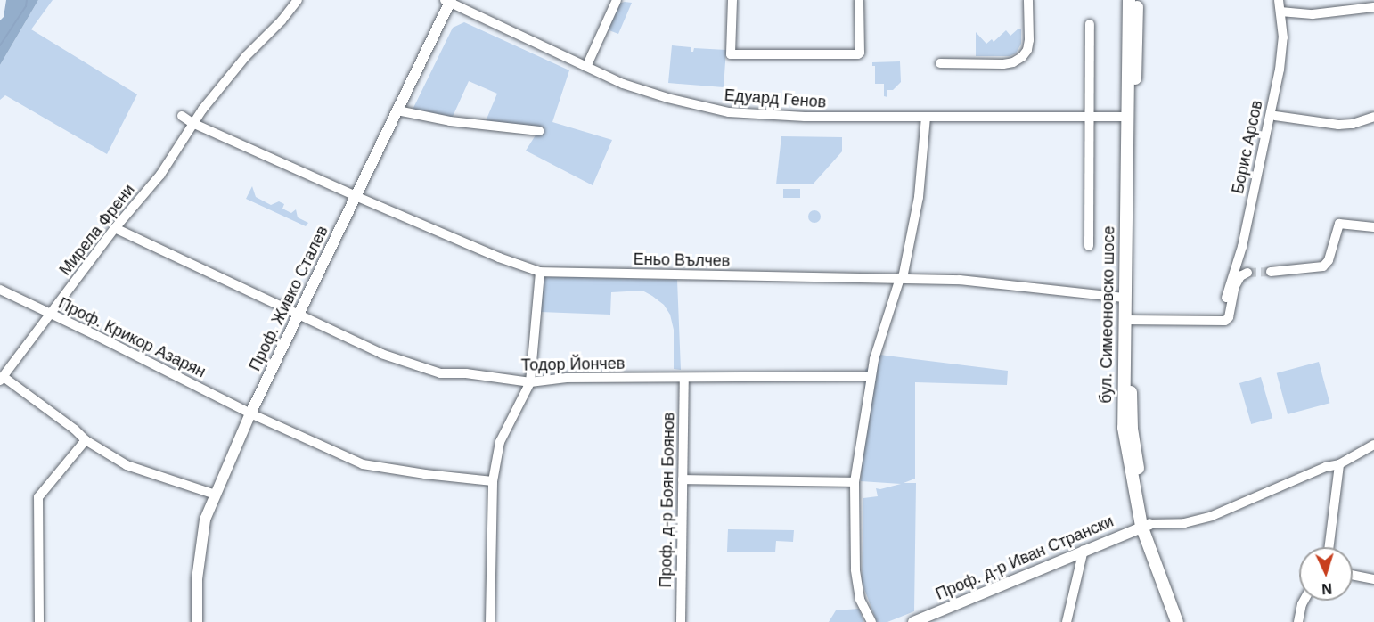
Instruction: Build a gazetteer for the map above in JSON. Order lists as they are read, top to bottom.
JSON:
{
  "streets": {
    "main road": ["бул. Симеоновско шосе"],
    "street": [
      "Едуард Генов",
      "Борис Арсов",
      "Мирела Френи",
      "Еньо Вълчев",
      "Проф. Живко Сталев",
      "Проф. Крикор Азарян",
      "Тодор Йончев",
      "Проф. д-р Боян Боянов",
      "Проф. д-р Иван Странски"
    ]
  },
  "crossings": [
    ["Едуард Генов", "Проф. Живко Сталев"],
    ["Едуард Генов", "бул. Симеоновско шосе"],
    ["Мирела Френи", "Еньо Вълчев"],
    ["Мирела Френи", "Проф. Крикор Азарян"],
    ["Мирела Френи", "Тодор Йончев"],
    ["Еньо Вълчев", "Проф. Живко Сталев"],
    ["Еньо Вълчев", "бул. Симеоновско шосе"],
    ["Проф. Живко Сталев", "Проф. Крикор Азарян"],
    ["Проф. Живко Сталев", "Тодор Йончев"],
    ["бул. Симеоновско шосе", "Проф. д-р Иван Странски"],
    ["Тодор Йончев", "Проф. д-р Боян Боянов"]
  ],
  "north": "bottom"
}
